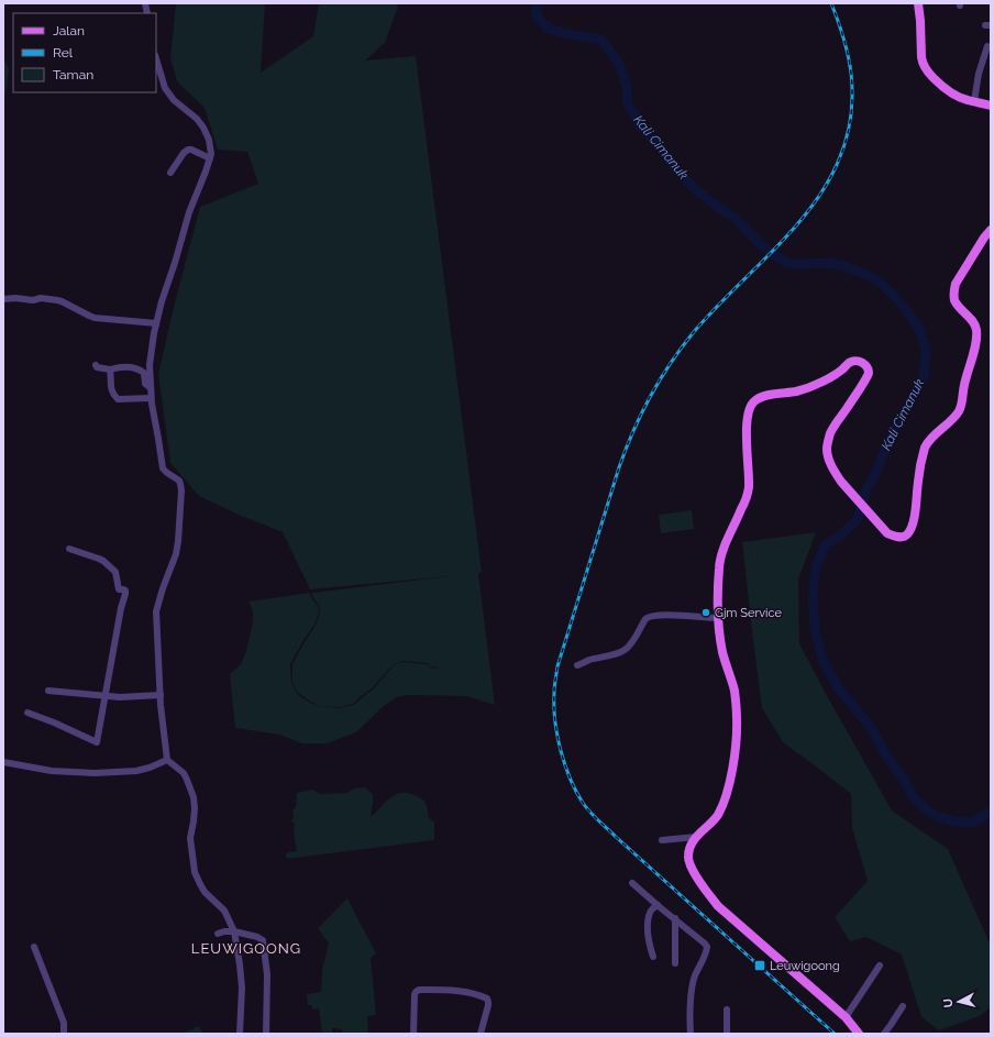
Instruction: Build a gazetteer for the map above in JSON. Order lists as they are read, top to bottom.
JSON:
{
  "districts": ["LEUWIGOONG"],
  "water": ["Kali Cimanuk"],
  "places": {
    "other": ["Gjm Service"],
    "transit": ["Leuwigoong"]
  },
  "legend": ["Jalan", "Rel", "Taman"],
  "north": "left"
}
